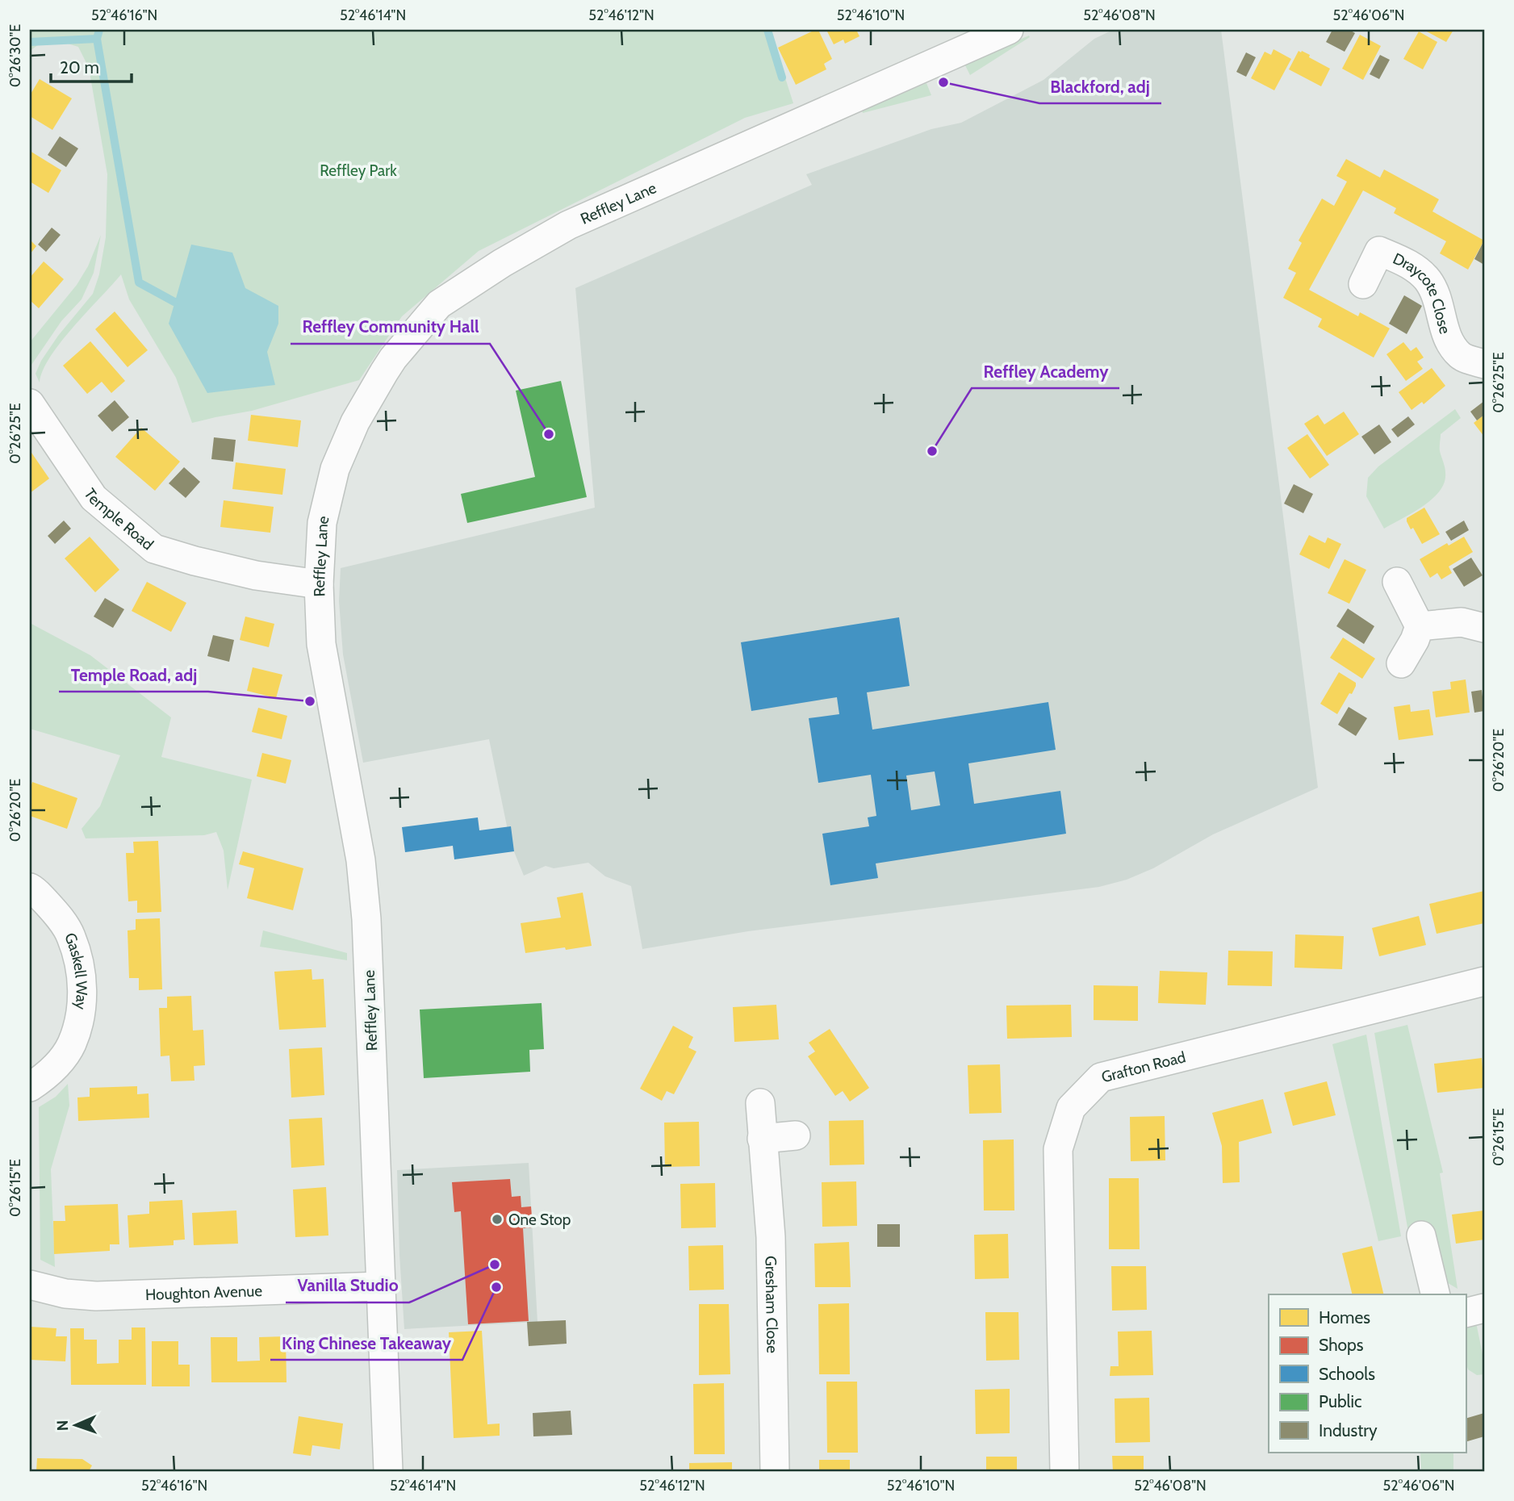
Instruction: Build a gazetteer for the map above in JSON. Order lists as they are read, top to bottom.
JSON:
{
  "streets": {
    "street": [
      "Reffley Lane",
      "Draycote Close",
      "Temple Road",
      "Gaskell Way",
      "Grafton Road",
      "Houghton Avenue",
      "Gresham Close"
    ]
  },
  "crossings": [
    ["Reffley Lane", "Temple Road"],
    ["Reffley Lane", "Houghton Avenue"]
  ],
  "parks": ["Reffley Park"],
  "places": [
    "Blackford, adj",
    "Reffley Community Hall",
    "Reffley Academy",
    "Temple Road, adj",
    "One Stop",
    "Vanilla Studio",
    "King Chinese Takeaway"
  ],
  "legend": [
    "Homes",
    "Shops",
    "Schools",
    "Public",
    "Industry"
  ],
  "scale_bar": "20 m",
  "north": "left",
  "coordinates": [
    "52°46'16\"N",
    "52°46'14\"N",
    "52°46'12\"N",
    "52°46'10\"N",
    "52°46'08\"N",
    "52°46'06\"N",
    "0°26'30\"E",
    "0°26'25\"E",
    "0°26'20\"E",
    "0°26'15\"E"
  ]
}
